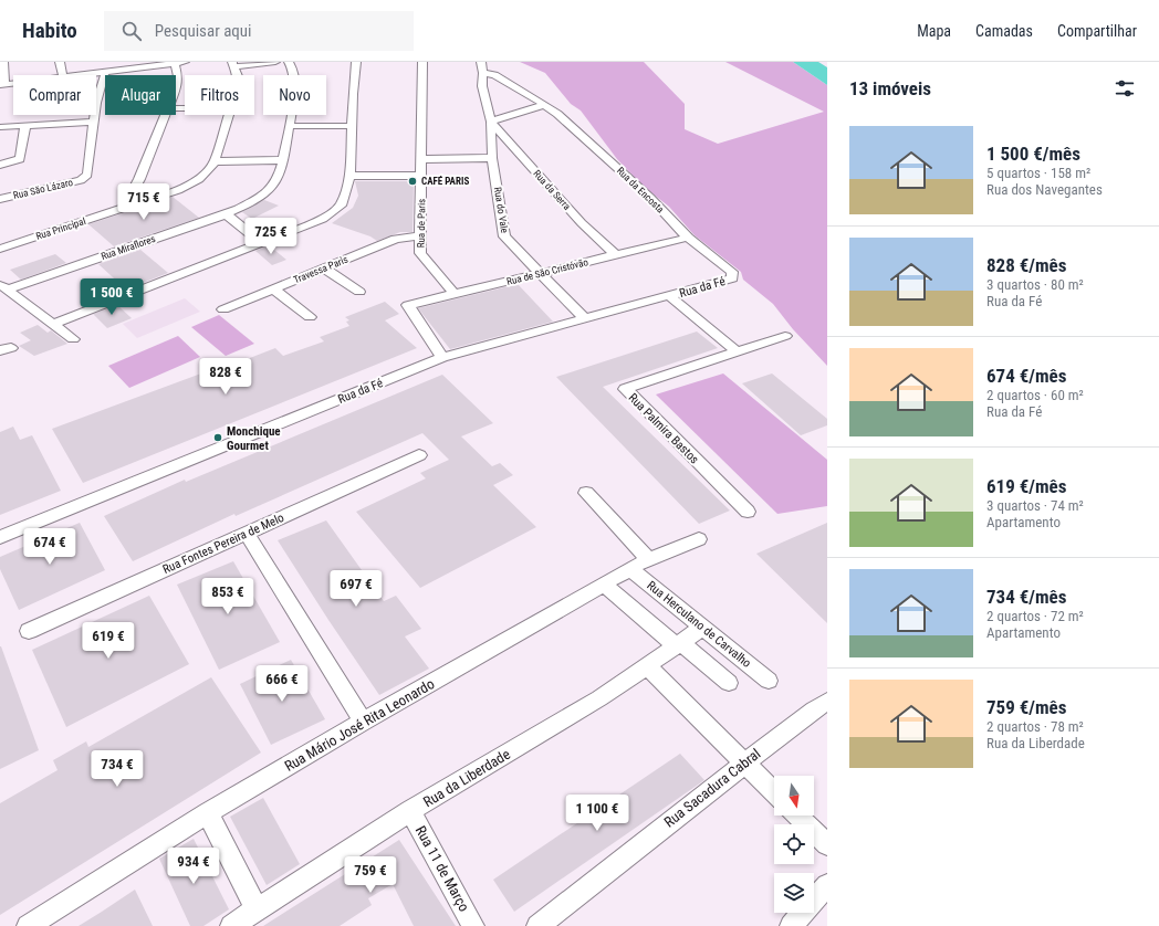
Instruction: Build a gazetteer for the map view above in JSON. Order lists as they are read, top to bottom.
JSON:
{
  "streets": {
    "street": [
      "Rua São Lázaro",
      "Rua da Serra",
      "Rua da Encosta",
      "Rua do Vale",
      "Rua de Paris",
      "Rua Principal",
      "Rua Miraflores",
      "Travessa Paris",
      "Rua de São Cristóvão",
      "Rua da Fé",
      "Rua Palmira Bastos",
      "Rua Fontes Pereira de Melo",
      "Rua Herculano de Carvalho",
      "Rua Mário José Rita Leonardo",
      "Rua da Liberdade",
      "Rua Sacadura Cabral",
      "Rua 11 de Março"
    ]
  },
  "crossings": [
    ["Rua da Serra", "Rua do Vale"],
    ["Rua da Serra", "Rua de São Cristóvão"],
    ["Rua da Encosta", "Rua do Vale"],
    ["Rua da Encosta", "Rua de São Cristóvão"],
    ["Rua da Encosta", "Rua da Fé"],
    ["Rua do Vale", "Rua de São Cristóvão"],
    ["Rua do Vale", "Rua da Fé"],
    ["Rua de Paris", "Travessa Paris"],
    ["Rua de Paris", "Rua de São Cristóvão"],
    ["Rua de São Cristóvão", "Rua da Fé"],
    ["Rua Herculano de Carvalho", "Rua Mário José Rita Leonardo"],
    ["Rua Herculano de Carvalho", "Rua da Liberdade"],
    ["Rua da Liberdade", "Rua 11 de Março"]
  ],
  "places": ["CAFÉ PARIS", "Monchique Gourmet"],
  "north": "bottom",
  "page": {
    "header": "Habito",
    "search": "Pesquisar aqui",
    "nav": ["Mapa", "Camadas", "Compartilhar"],
    "heading": "13 imóveis",
    "chip": [
      "Comprar",
      "Alugar",
      "Filtros",
      "Novo"
    ],
    "list": [
      {
        "name": "1 500 €/mês",
        "note": "5 quartos · 158 m² · Rua dos Navegantes"
      },
      {
        "name": "828 €/mês",
        "note": "3 quartos · 80 m² · Rua da Fé"
      },
      {
        "name": "674 €/mês",
        "note": "2 quartos · 60 m² · Rua da Fé"
      },
      {
        "name": "619 €/mês",
        "note": "3 quartos · 74 m² · Apartamento"
      },
      {
        "name": "734 €/mês",
        "note": "2 quartos · 72 m² · Apartamento"
      },
      {
        "name": "759 €/mês",
        "note": "2 quartos · 78 m² · Rua da Liberdade"
      }
    ],
    "price": [
      "715 €",
      "725 €",
      "1 500 €",
      "828 €",
      "674 €",
      "697 €",
      "853 €",
      "619 €",
      "666 €",
      "734 €",
      "1 100 €",
      "934 €",
      "759 €"
    ]
  }
}
